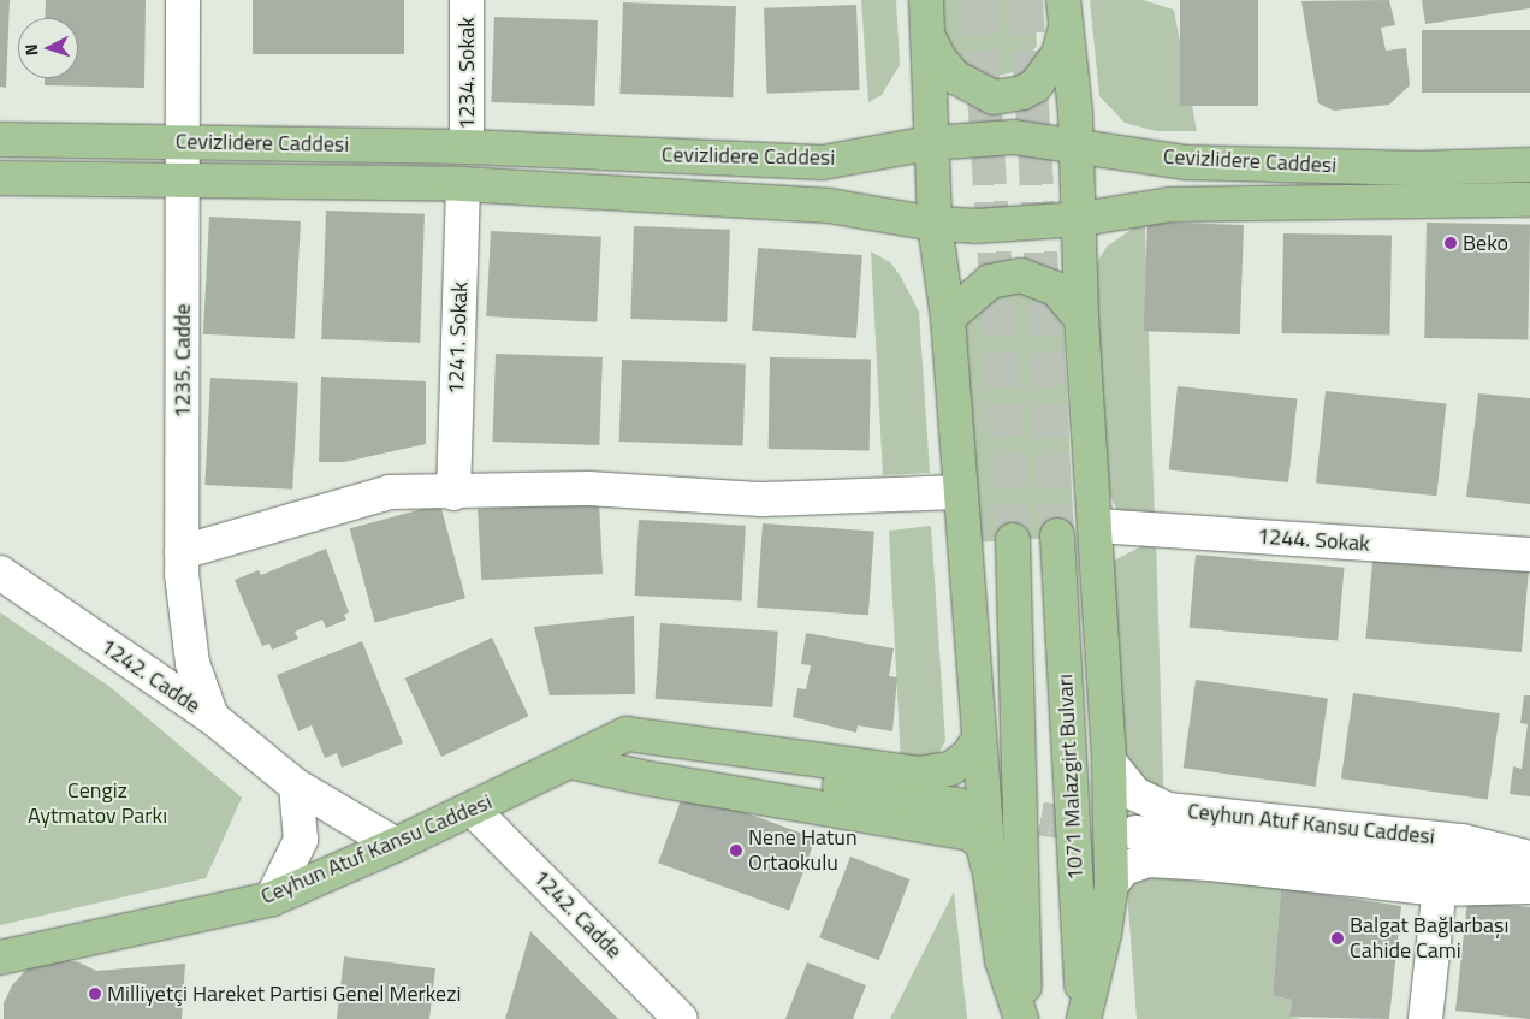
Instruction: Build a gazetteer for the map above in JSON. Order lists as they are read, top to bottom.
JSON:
{
  "streets": {
    "main road": ["Cevizlidere Caddesi", "1071 Malazgirt Bulvarı", "Ceyhun Atuf Kansu Caddesi"],
    "street": [
      "1234. Sokak",
      "1241. Sokak",
      "1235. Cadde",
      "1244. Sokak",
      "1242. Cadde"
    ]
  },
  "crossings": [
    ["1234. Sokak", "Cevizlidere Caddesi"],
    ["Cevizlidere Caddesi", "1241. Sokak"],
    ["Cevizlidere Caddesi", "1235. Cadde"],
    ["1235. Cadde", "1242. Cadde"],
    ["1242. Cadde", "Ceyhun Atuf Kansu Caddesi"]
  ],
  "parks": ["Cengiz Aytmatov Parkı"],
  "places": [
    "Beko",
    "Nene Hatun Ortaokulu",
    "Balgat Bağlarbaşı Cahide Cami",
    "Milliyetçi Hareket Partisi Genel Merkezi"
  ],
  "north": "left"
}
